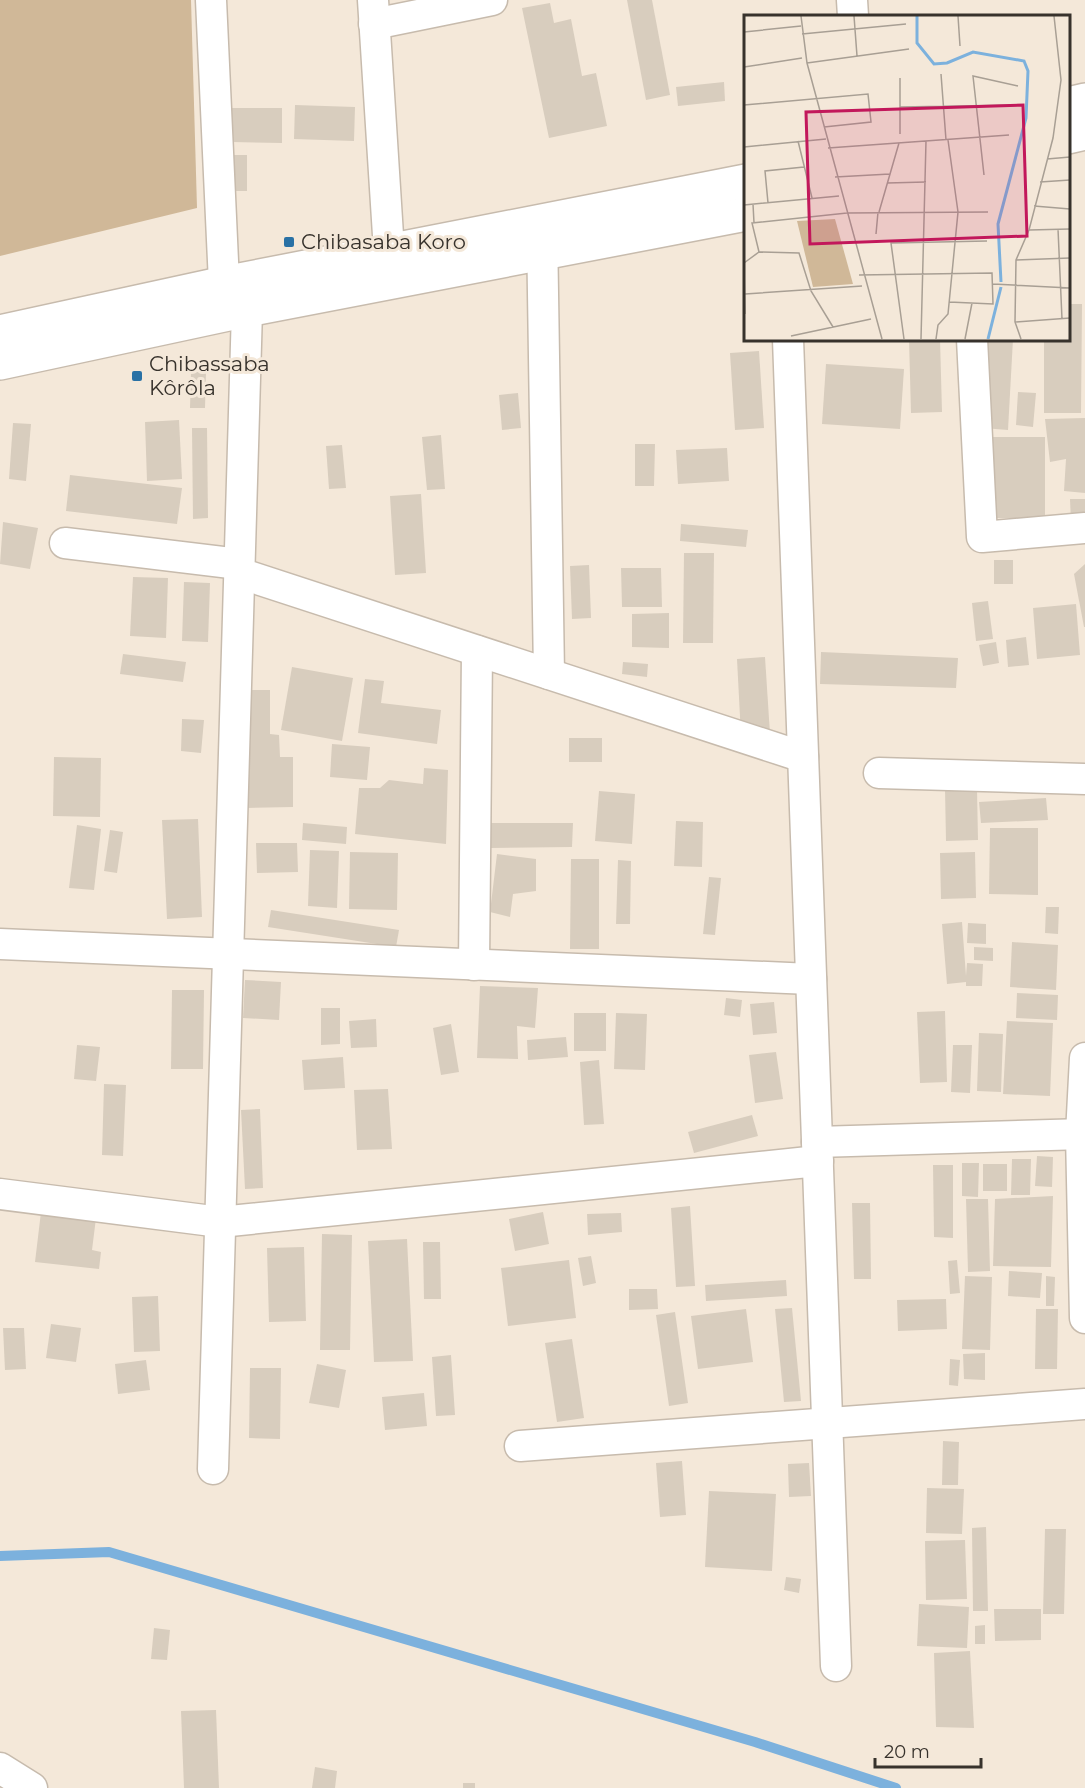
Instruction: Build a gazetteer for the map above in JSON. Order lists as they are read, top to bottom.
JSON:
{
  "places": {
    "transit": ["Chibasaba Koro", "Chibassaba Kôrôla"]
  },
  "scale_bar": "20 m"
}
